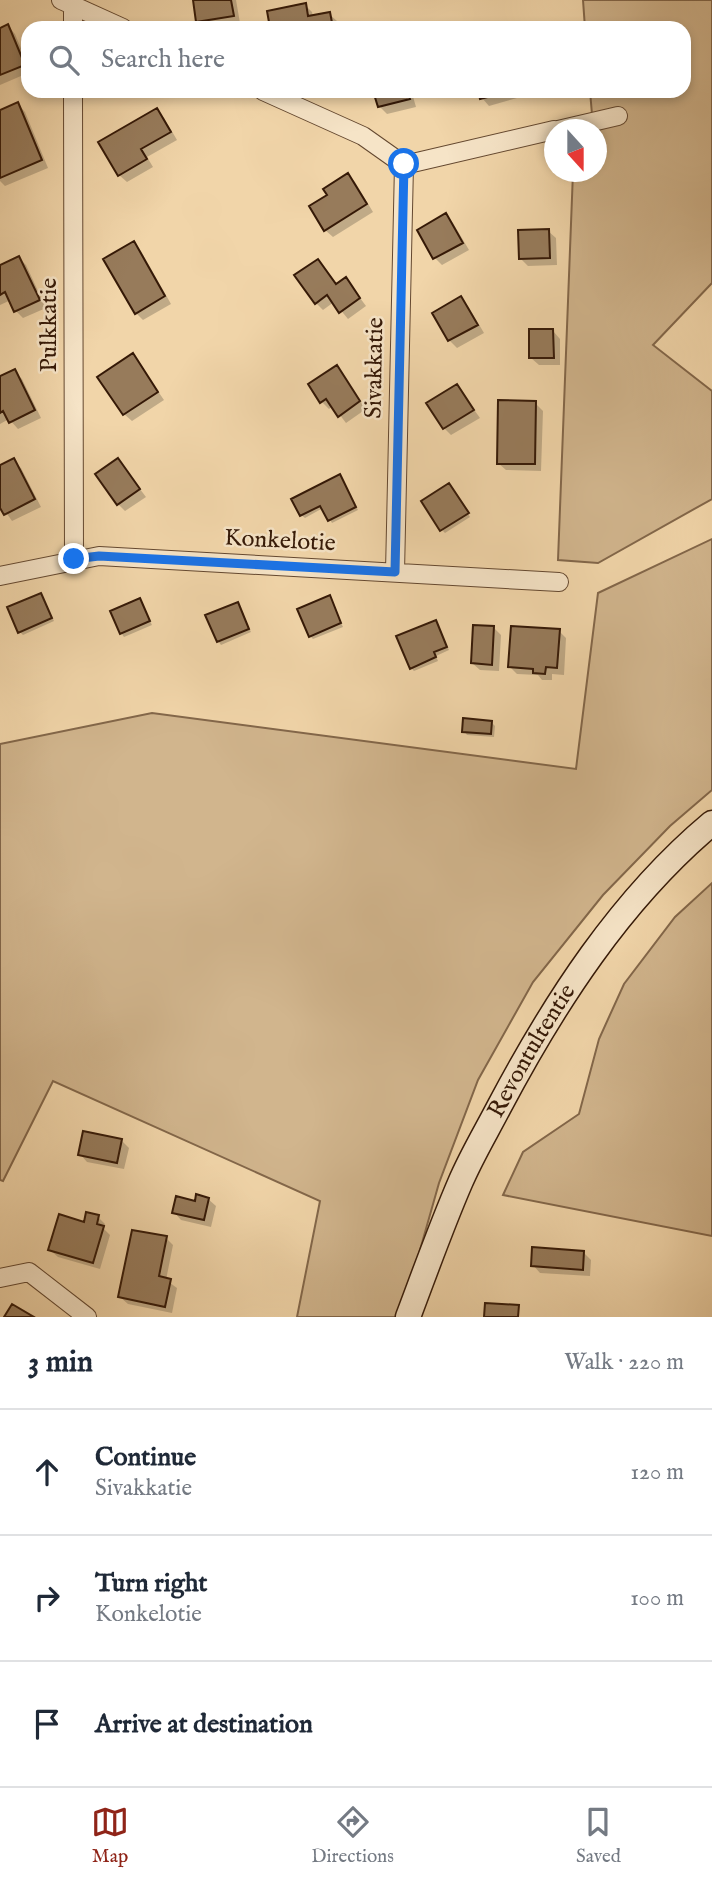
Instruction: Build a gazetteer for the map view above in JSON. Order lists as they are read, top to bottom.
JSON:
{
  "streets": {
    "street": [
      "Pulkkatie",
      "Sivakkatie",
      "Konkelotie",
      "Revontultentie"
    ]
  },
  "crossings": [
    ["Pulkkatie", "Konkelotie"],
    ["Sivakkatie", "Konkelotie"]
  ],
  "north": "bottom",
  "page": {
    "search": "Search here",
    "heading": ["3 min", "Walk · 220 m"],
    "list": [
      ["Continue", "Sivakkatie", "120 m"],
      ["Turn right", "Konkelotie", "100 m"],
      "Arrive at destination"
    ],
    "nav": ["Map", "Directions", "Saved"]
  }
}
